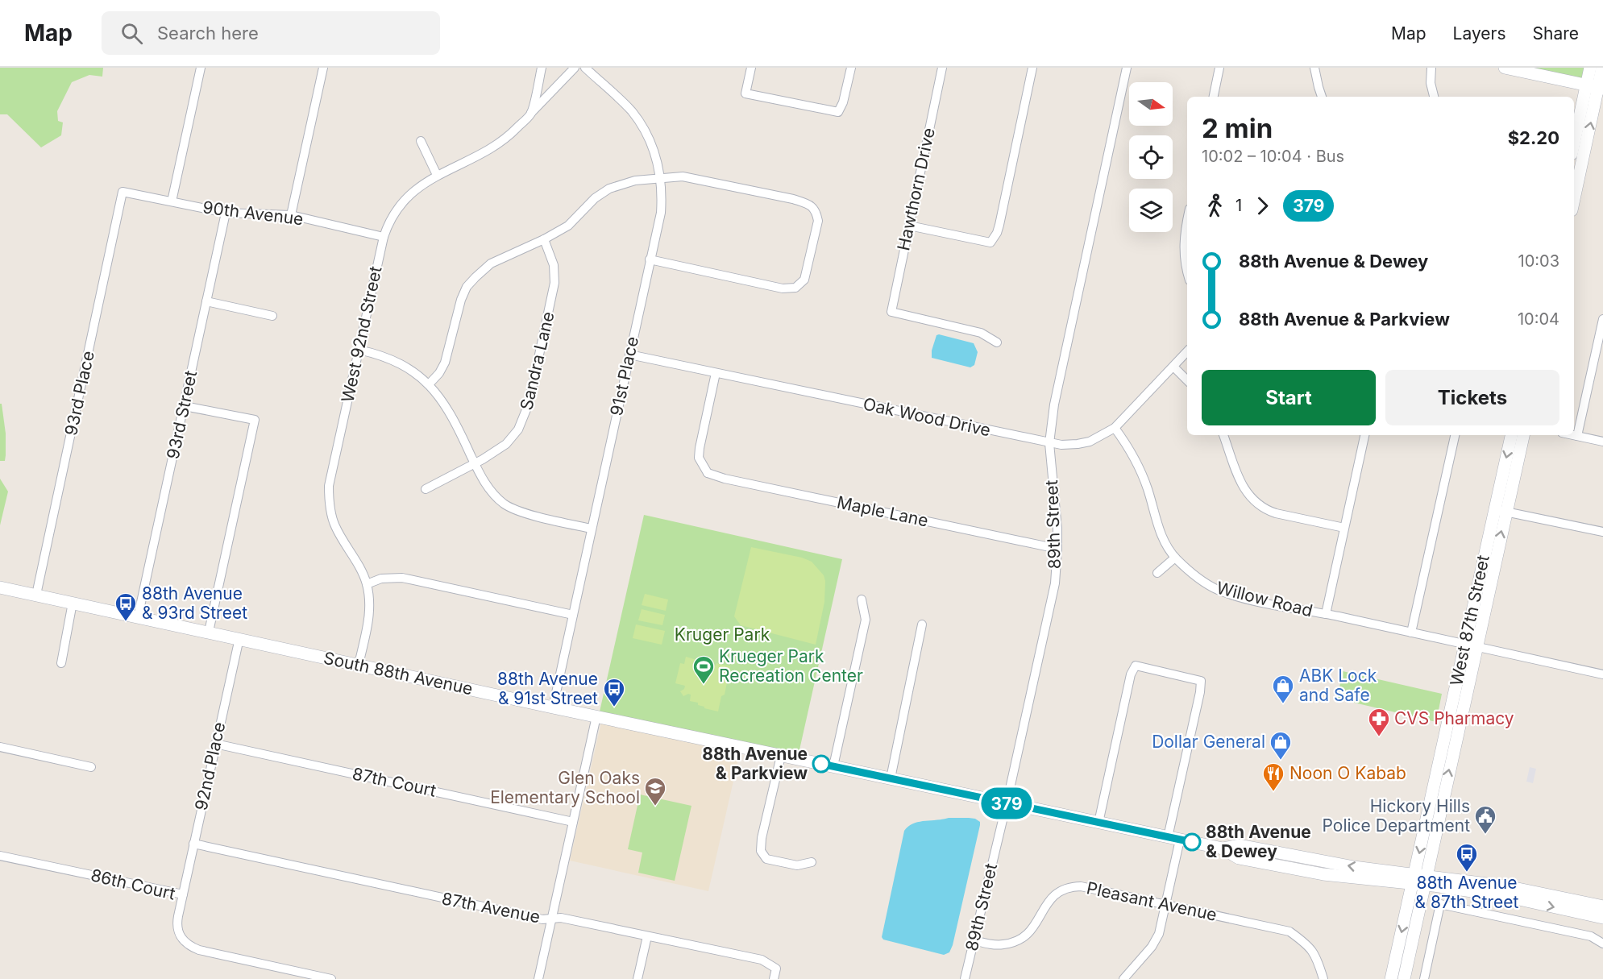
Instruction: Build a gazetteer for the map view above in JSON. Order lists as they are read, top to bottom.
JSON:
{
  "streets": {
    "street": [
      "Hawthorn Drive",
      "90th Avenue",
      "West 92nd Street",
      "Sandra Lane",
      "91st Place",
      "93rd Place",
      "93rd Street",
      "Oak Wood Drive",
      "Maple Lane",
      "89th Street",
      "Willow Road",
      "West 87th Street",
      "South 88th Avenue",
      "92nd Place",
      "87th Court",
      "86th Court",
      "Pleasant Avenue",
      "87th Avenue"
    ]
  },
  "crossings": [
    ["90th Avenue", "West 92nd Street"],
    ["90th Avenue", "93rd Place"],
    ["90th Avenue", "93rd Street"],
    ["West 92nd Street", "South 88th Avenue"],
    ["91st Place", "Oak Wood Drive"],
    ["91st Place", "South 88th Avenue"],
    ["93rd Place", "South 88th Avenue"],
    ["93rd Street", "South 88th Avenue"],
    ["Oak Wood Drive", "Maple Lane"],
    ["Oak Wood Drive", "89th Street"],
    ["Oak Wood Drive", "Willow Road"],
    ["Maple Lane", "89th Street"],
    ["89th Street", "South 88th Avenue"],
    ["89th Street", "Pleasant Avenue"],
    ["Willow Road", "West 87th Street"],
    ["West 87th Street", "South 88th Avenue"],
    ["South 88th Avenue", "92nd Place"],
    ["92nd Place", "87th Court"],
    ["92nd Place", "86th Court"],
    ["92nd Place", "87th Avenue"]
  ],
  "parks": ["Kruger Park"],
  "places": {
    "bus stop": ["88th Avenue & 93rd Street", "88th Avenue & 91st Street", "88th Avenue & 87th Street"],
    "sports": ["Krueger Park Recreation Center"],
    "shop": ["ABK Lock and Safe", "Dollar General"],
    "pharmacy": ["CVS Pharmacy"],
    "other": ["88th Avenue & Parkview", "88th Avenue & Dewey"],
    "restaurant": ["Noon O Kabab"],
    "school or university": ["Glen Oaks Elementary School"],
    "public building": ["Hickory Hills Police Department"]
  },
  "lines": ["bus line 379"],
  "north": "right",
  "page": {
    "header": "Map",
    "search": "Search here",
    "nav": ["Map", "Layers", "Share"],
    "on_map": "379",
    "heading": ["2 min", "10:02 – 10:04 · Bus", "$2.20"],
    "legs": ["1", "379"],
    "list": [
      {
        "name": "88th Avenue & Dewey",
        "value": "10:03"
      },
      {
        "name": "88th Avenue & Parkview",
        "value": "10:04"
      }
    ],
    "buttons": ["Start", "Tickets"]
  }
}
